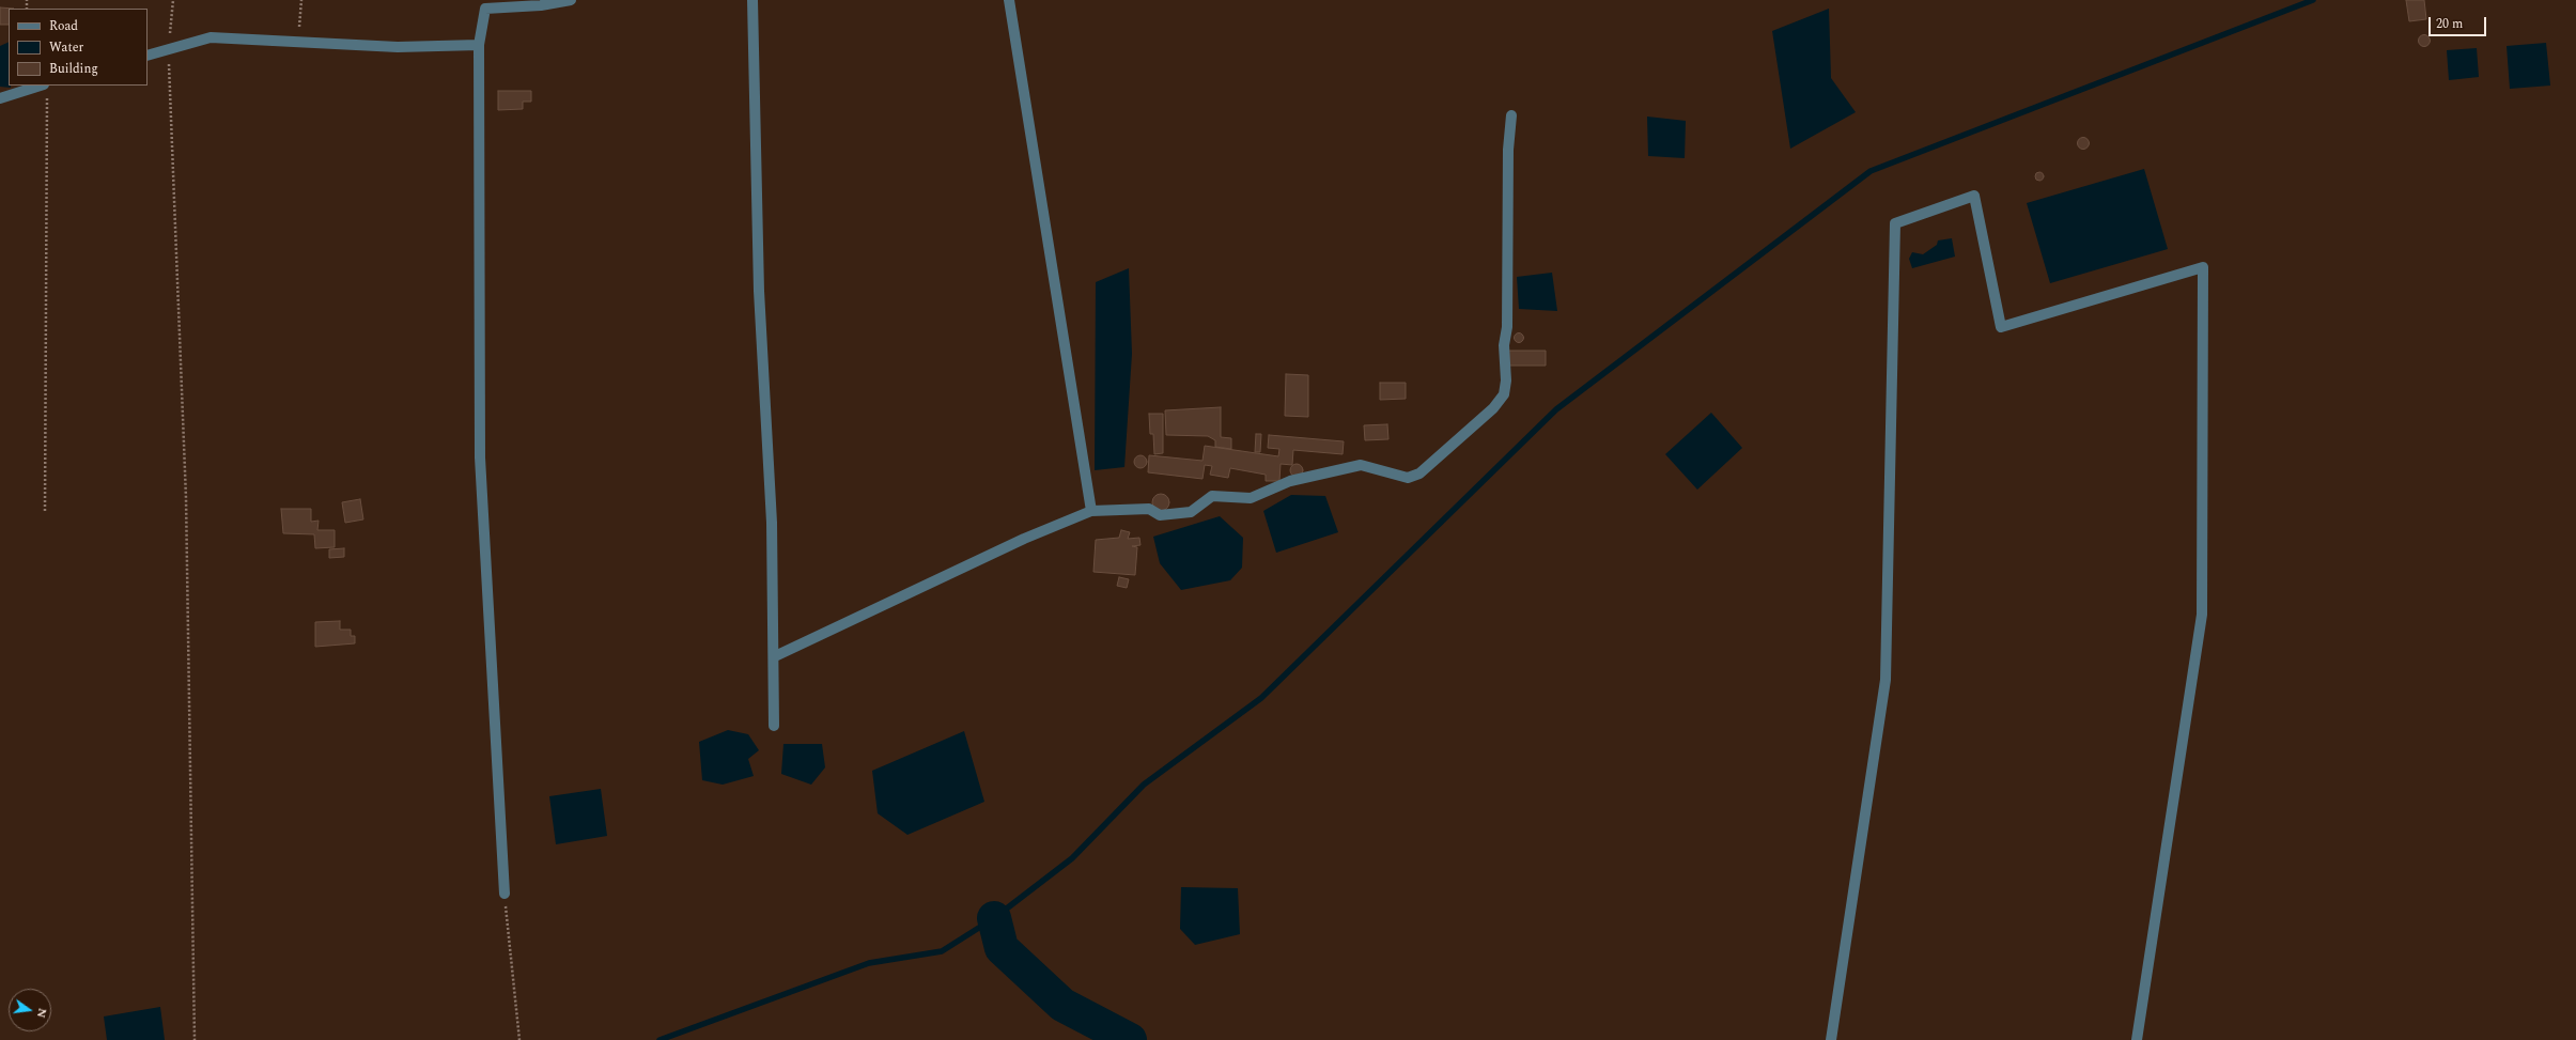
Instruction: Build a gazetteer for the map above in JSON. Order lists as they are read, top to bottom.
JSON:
{
  "legend": ["Road", "Water", "Building"],
  "scale_bar": "20 m",
  "north": "right"
}
